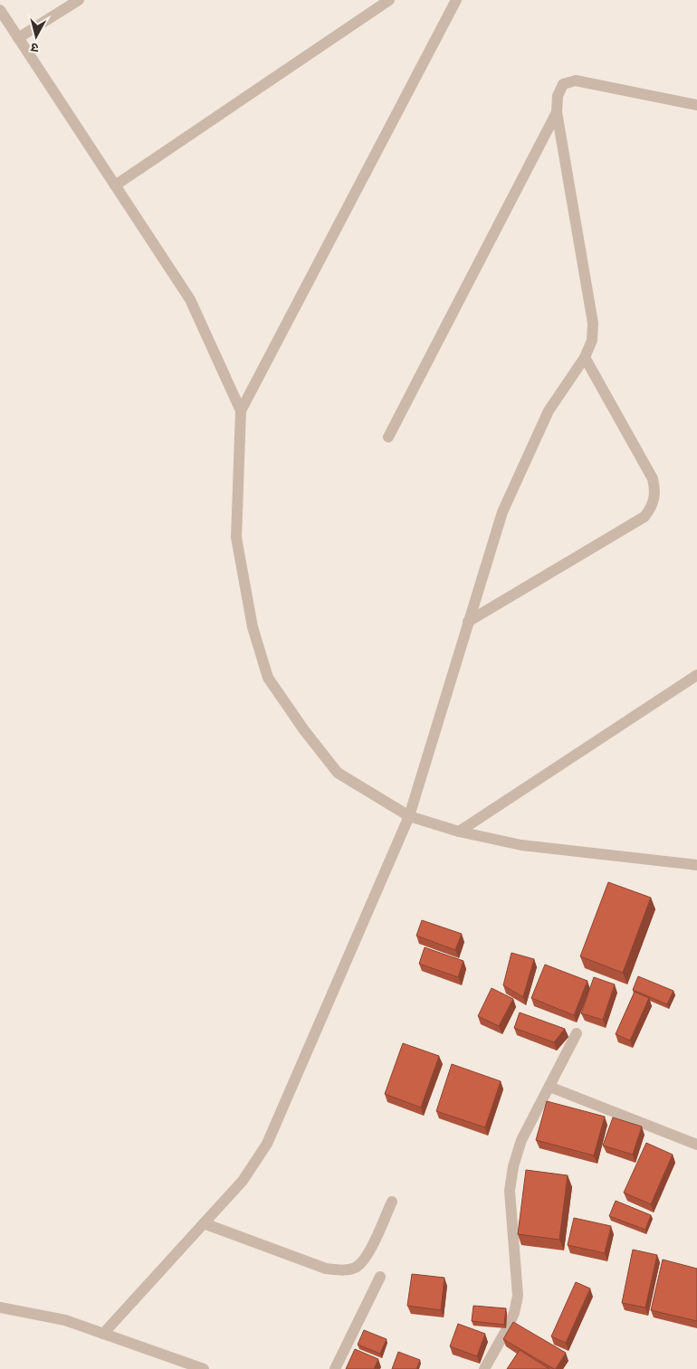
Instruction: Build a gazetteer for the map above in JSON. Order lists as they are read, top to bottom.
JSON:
{
  "north": "bottom"
}
